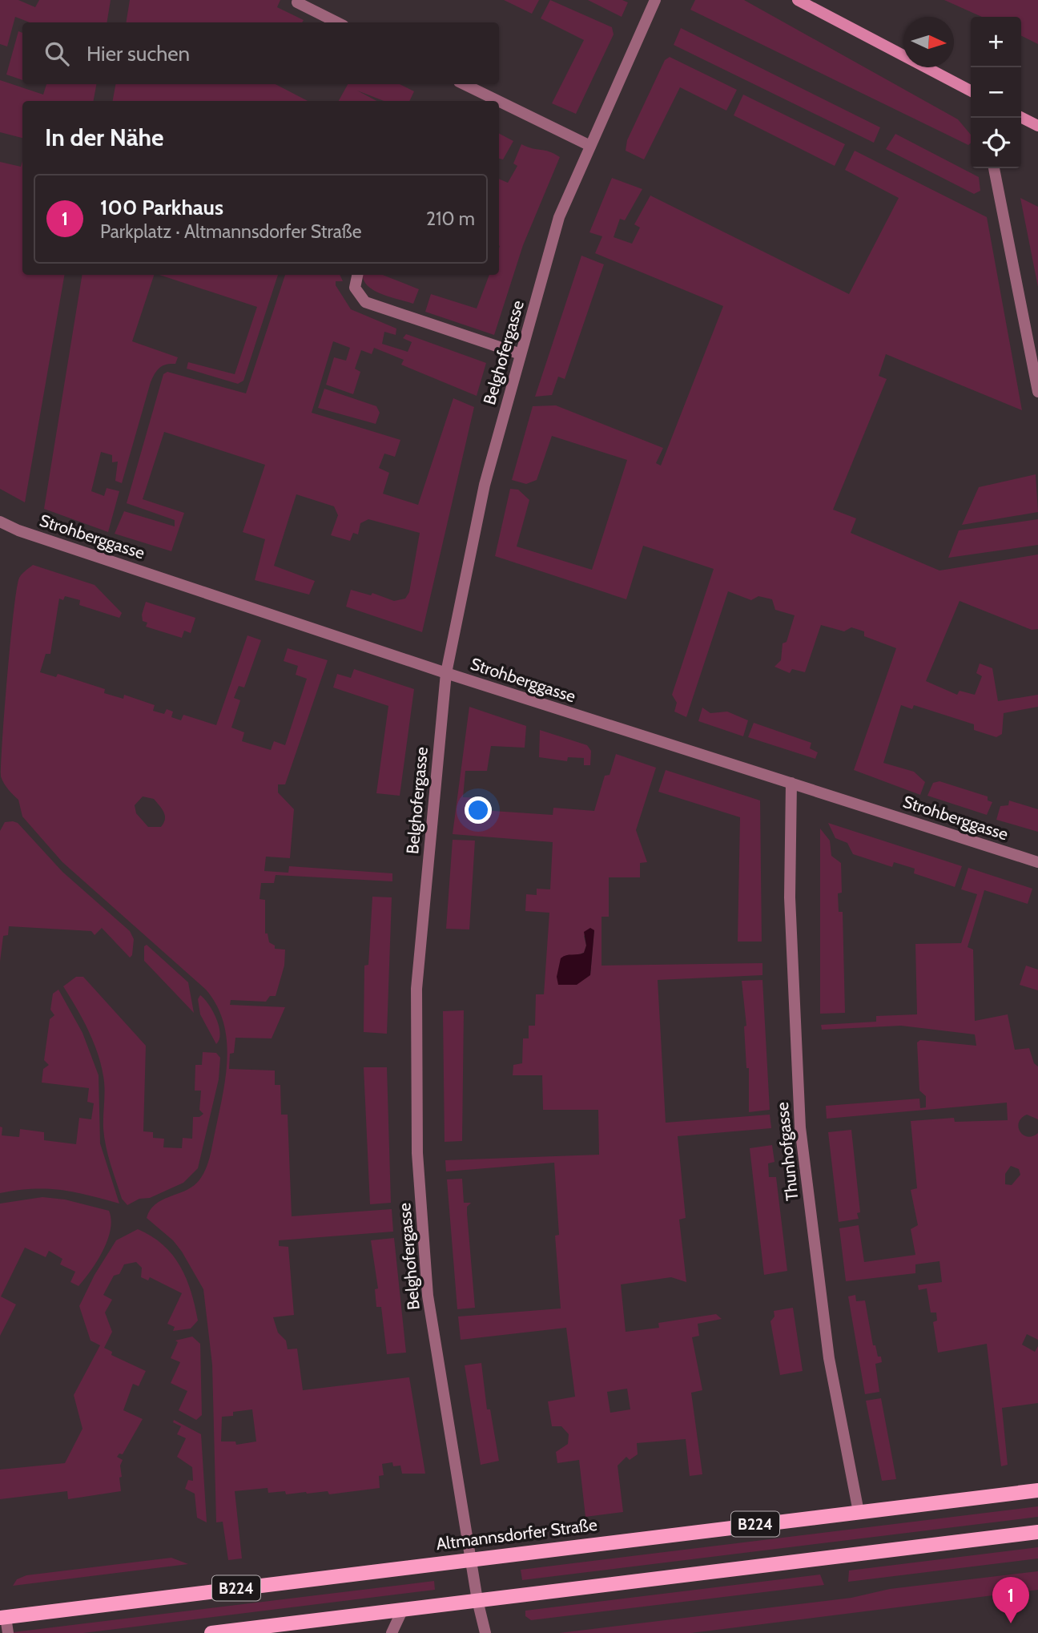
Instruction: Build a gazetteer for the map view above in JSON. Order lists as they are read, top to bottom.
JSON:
{
  "streets": {
    "main road": ["B224", "Altmannsdorfer Straße"],
    "street": ["Belghofergasse", "Strohberggasse", "Thunhofgasse"]
  },
  "crossings": [
    ["Belghofergasse", "Strohberggasse"],
    ["Belghofergasse", "Altmannsdorfer Straße"],
    ["Strohberggasse", "Thunhofgasse"],
    ["Thunhofgasse", "Altmannsdorfer Straße"]
  ],
  "north": "right",
  "page": {
    "map_buttons": ["+", "−"],
    "search": "Hier suchen",
    "heading": "In der Nähe",
    "list": [
      {
        "mark": "1",
        "name": "100 Parkhaus",
        "note": "Parkplatz · Altmannsdorfer Straße",
        "value": "210 m"
      }
    ],
    "pins": "1"
  }
}
